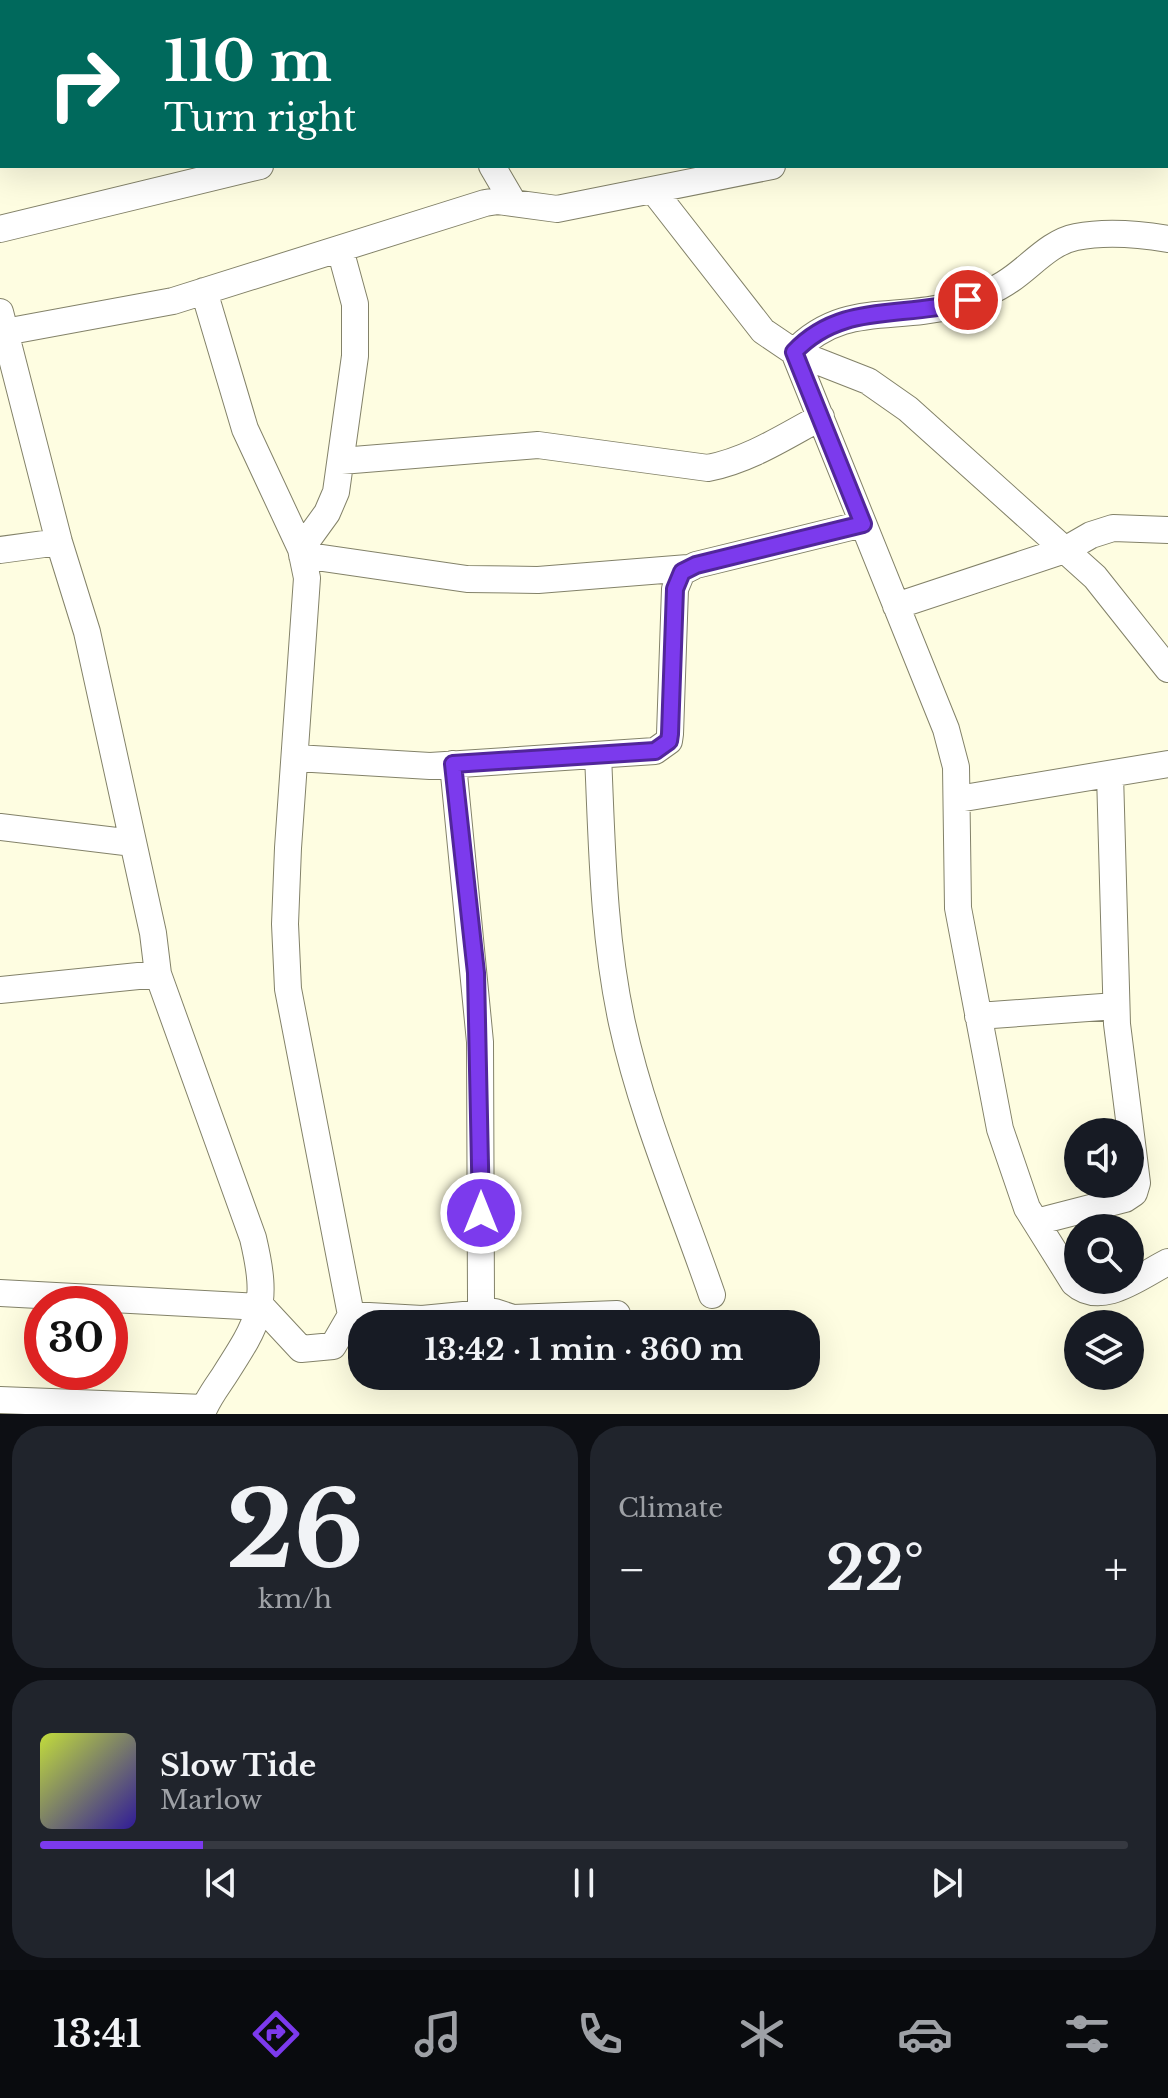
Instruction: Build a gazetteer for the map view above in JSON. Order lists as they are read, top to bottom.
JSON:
{
  "page": {
    "turn": ["110 m", "Turn right"],
    "limit": "30",
    "trip": "13:42 · 1 min · 360 m",
    "tile": [
      ["26", "km/h"],
      "Climate"
    ],
    "heat": ["−", "22°", "+"],
    "song": ["Slow Tide", "Marlow"],
    "tabs": "13:41"
  }
}
